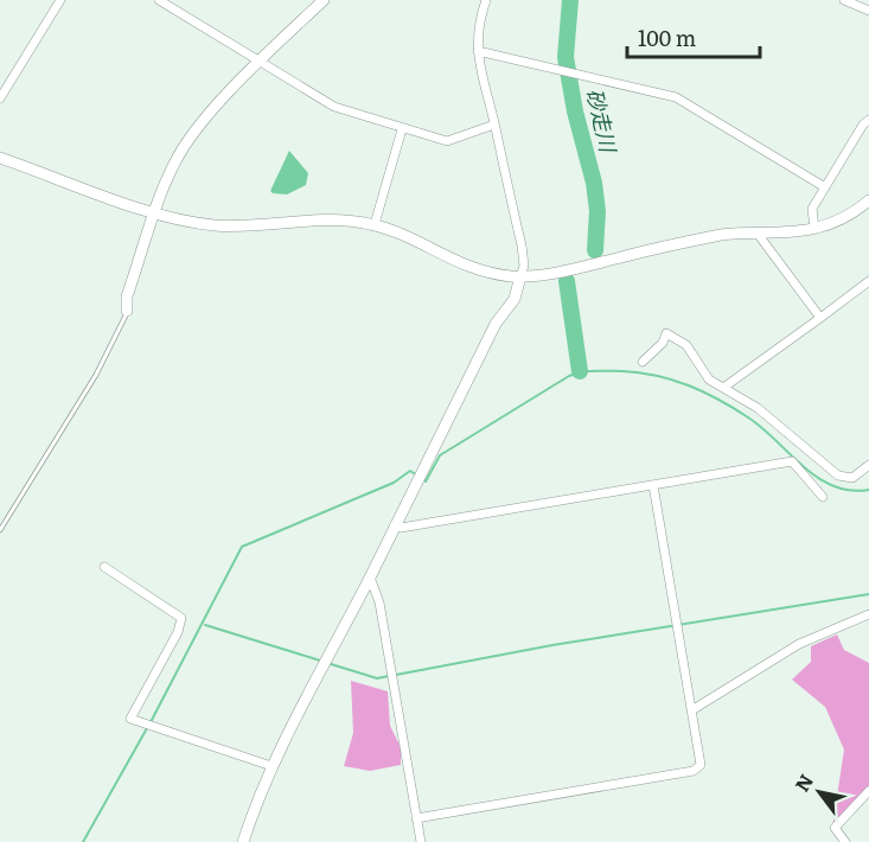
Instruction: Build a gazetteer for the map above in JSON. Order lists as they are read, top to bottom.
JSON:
{
  "water": ["砂走川"],
  "scale_bar": "100 m",
  "north": "top left"
}
